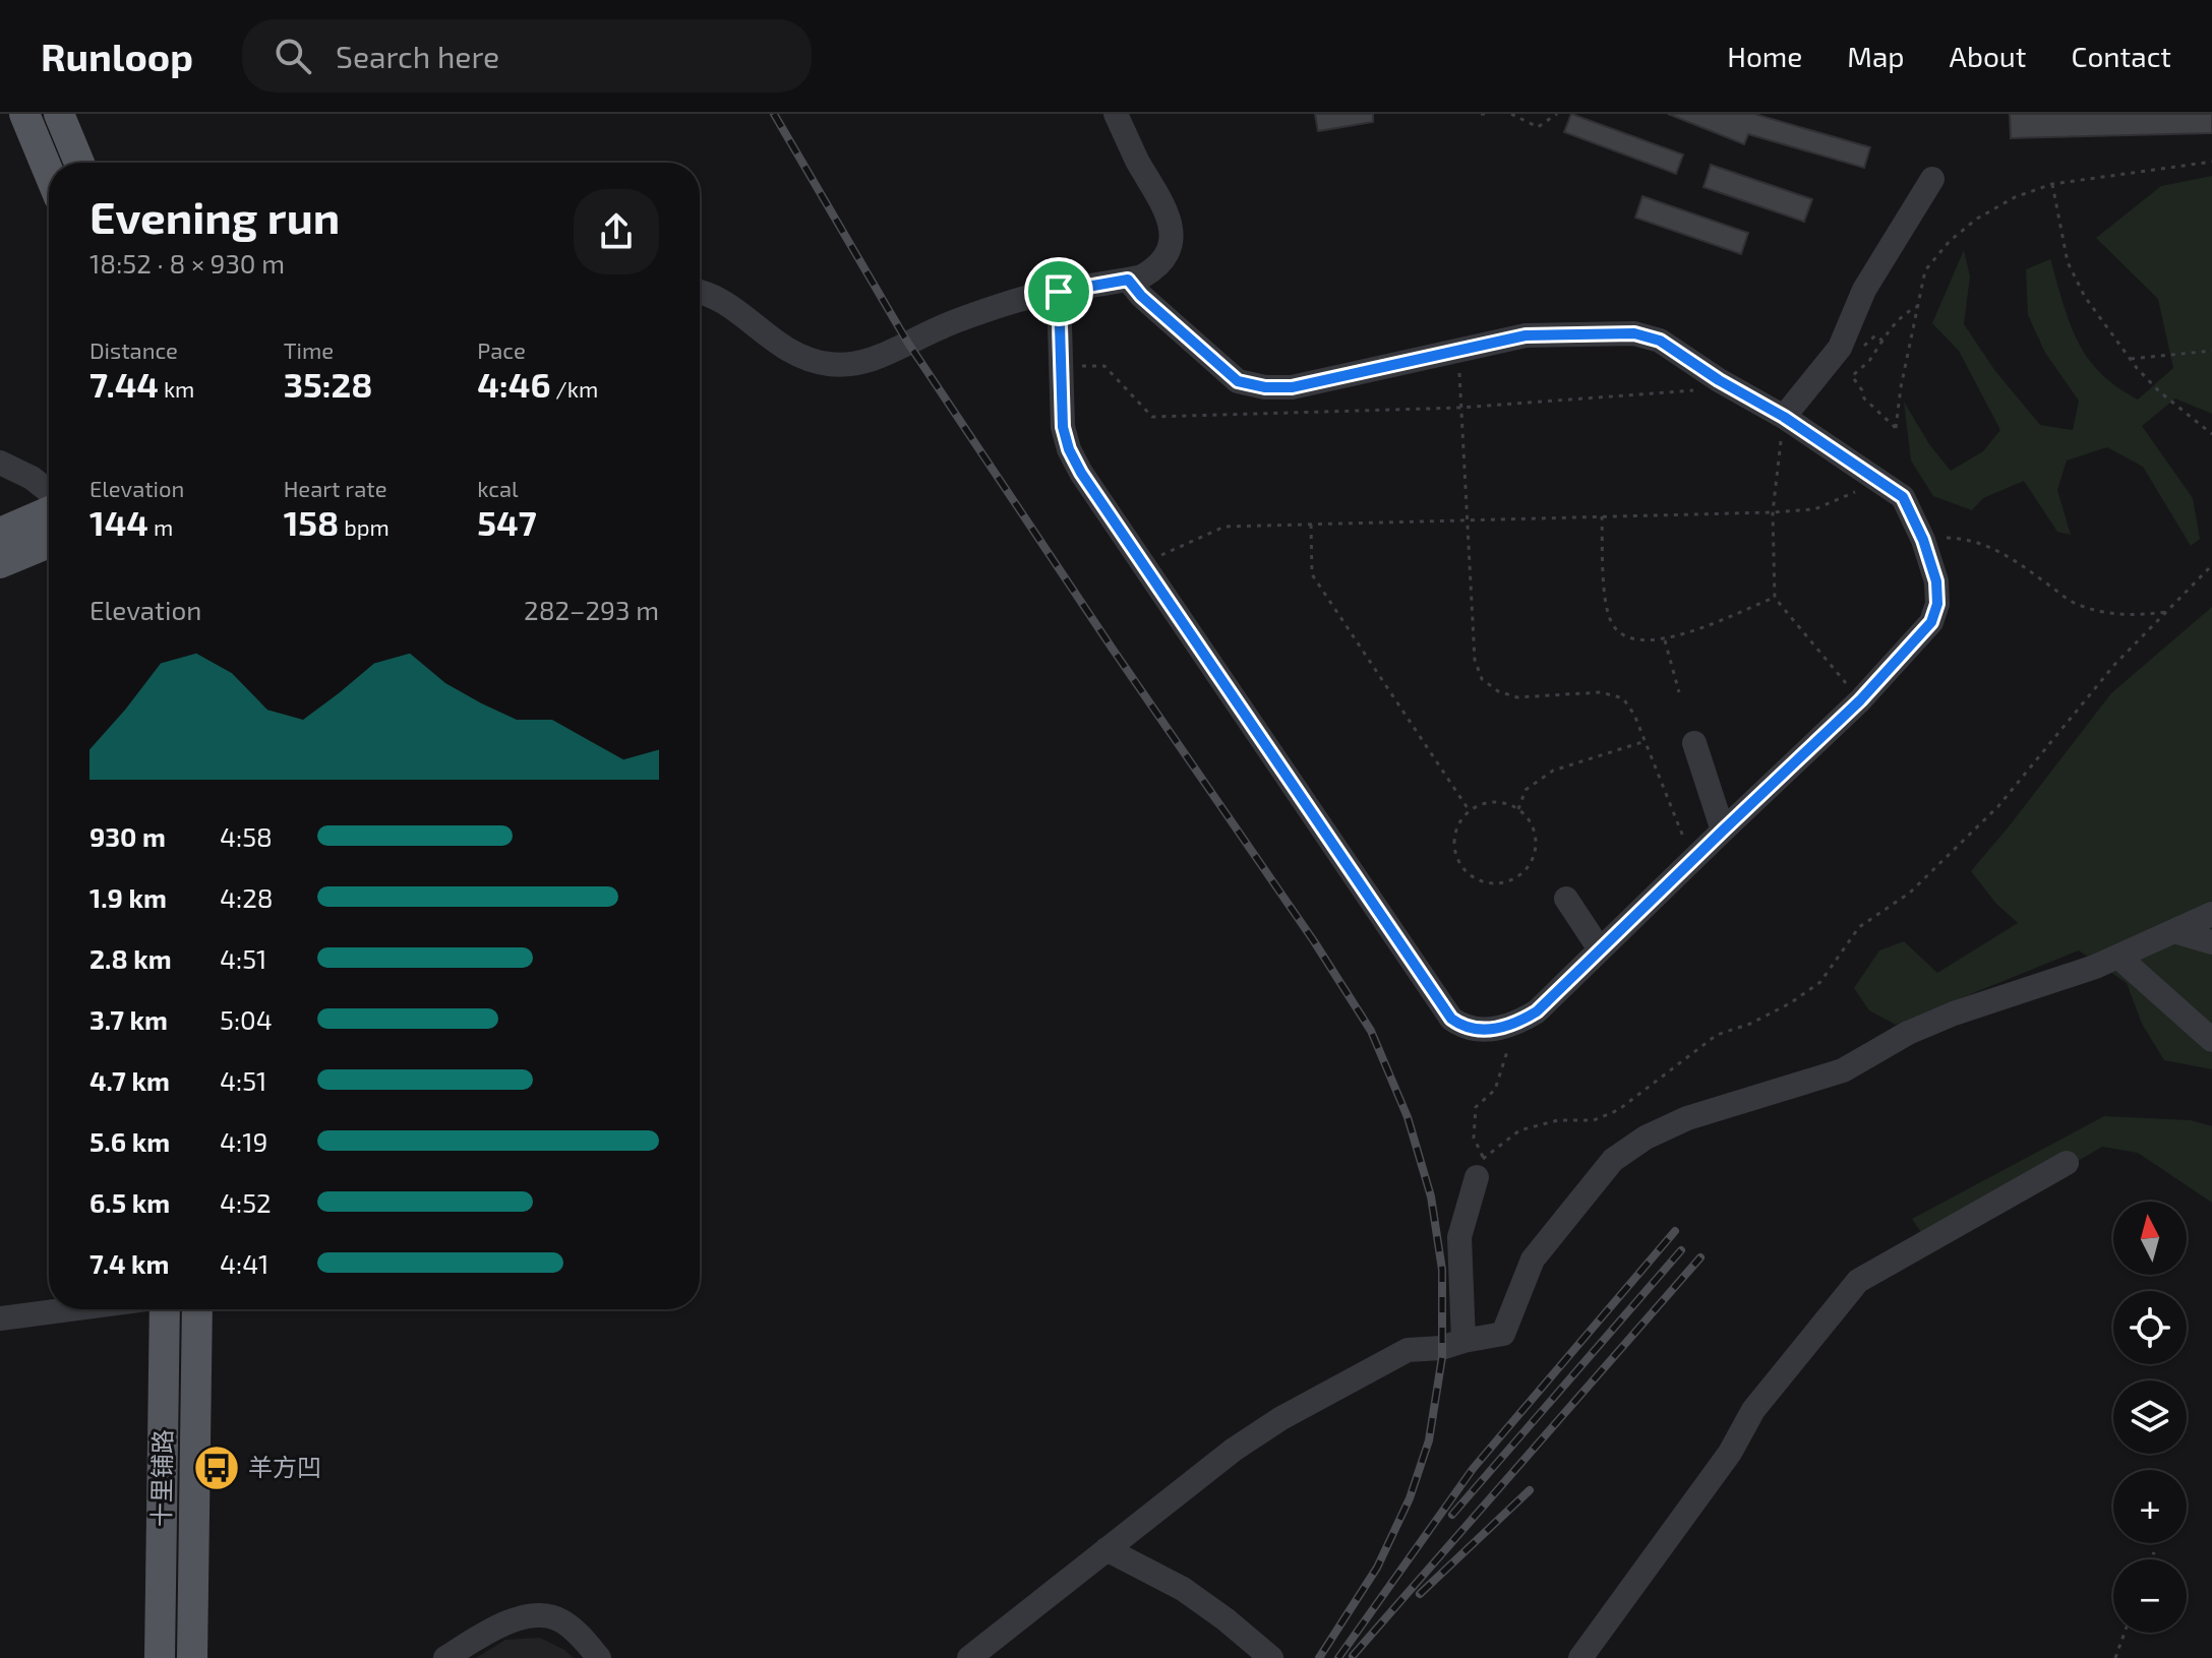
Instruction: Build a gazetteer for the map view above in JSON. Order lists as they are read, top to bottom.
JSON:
{
  "streets": {
    "main road": ["十里铺路"]
  },
  "places": {
    "bus stop": ["羊方凹"]
  },
  "north": "top",
  "page": {
    "header": "Runloop",
    "search": "Search here",
    "nav": [
      "Home",
      "Map",
      "About",
      "Contact"
    ],
    "heading": ["Evening run", "18:52 · 8 × 930 m"],
    "stats": [
      ["Distance", "7.44 km"],
      ["Time", "35:28"],
      ["Pace", "4:46 /km"],
      ["Elevation", "144 m"],
      ["Heart rate", "158 bpm"],
      ["kcal", "547"]
    ],
    "chart": ["Elevation", "282–293 m"],
    "list": [
      {
        "name": "930 m",
        "note": "4:58"
      },
      {
        "name": "1.9 km",
        "note": "4:28"
      },
      {
        "name": "2.8 km",
        "note": "4:51"
      },
      {
        "name": "3.7 km",
        "note": "5:04"
      },
      {
        "name": "4.7 km",
        "note": "4:51"
      },
      {
        "name": "5.6 km",
        "note": "4:19"
      },
      {
        "name": "6.5 km",
        "note": "4:52"
      },
      {
        "name": "7.4 km",
        "note": "4:41"
      }
    ],
    "map_buttons": ["+", "−"]
  }
}
